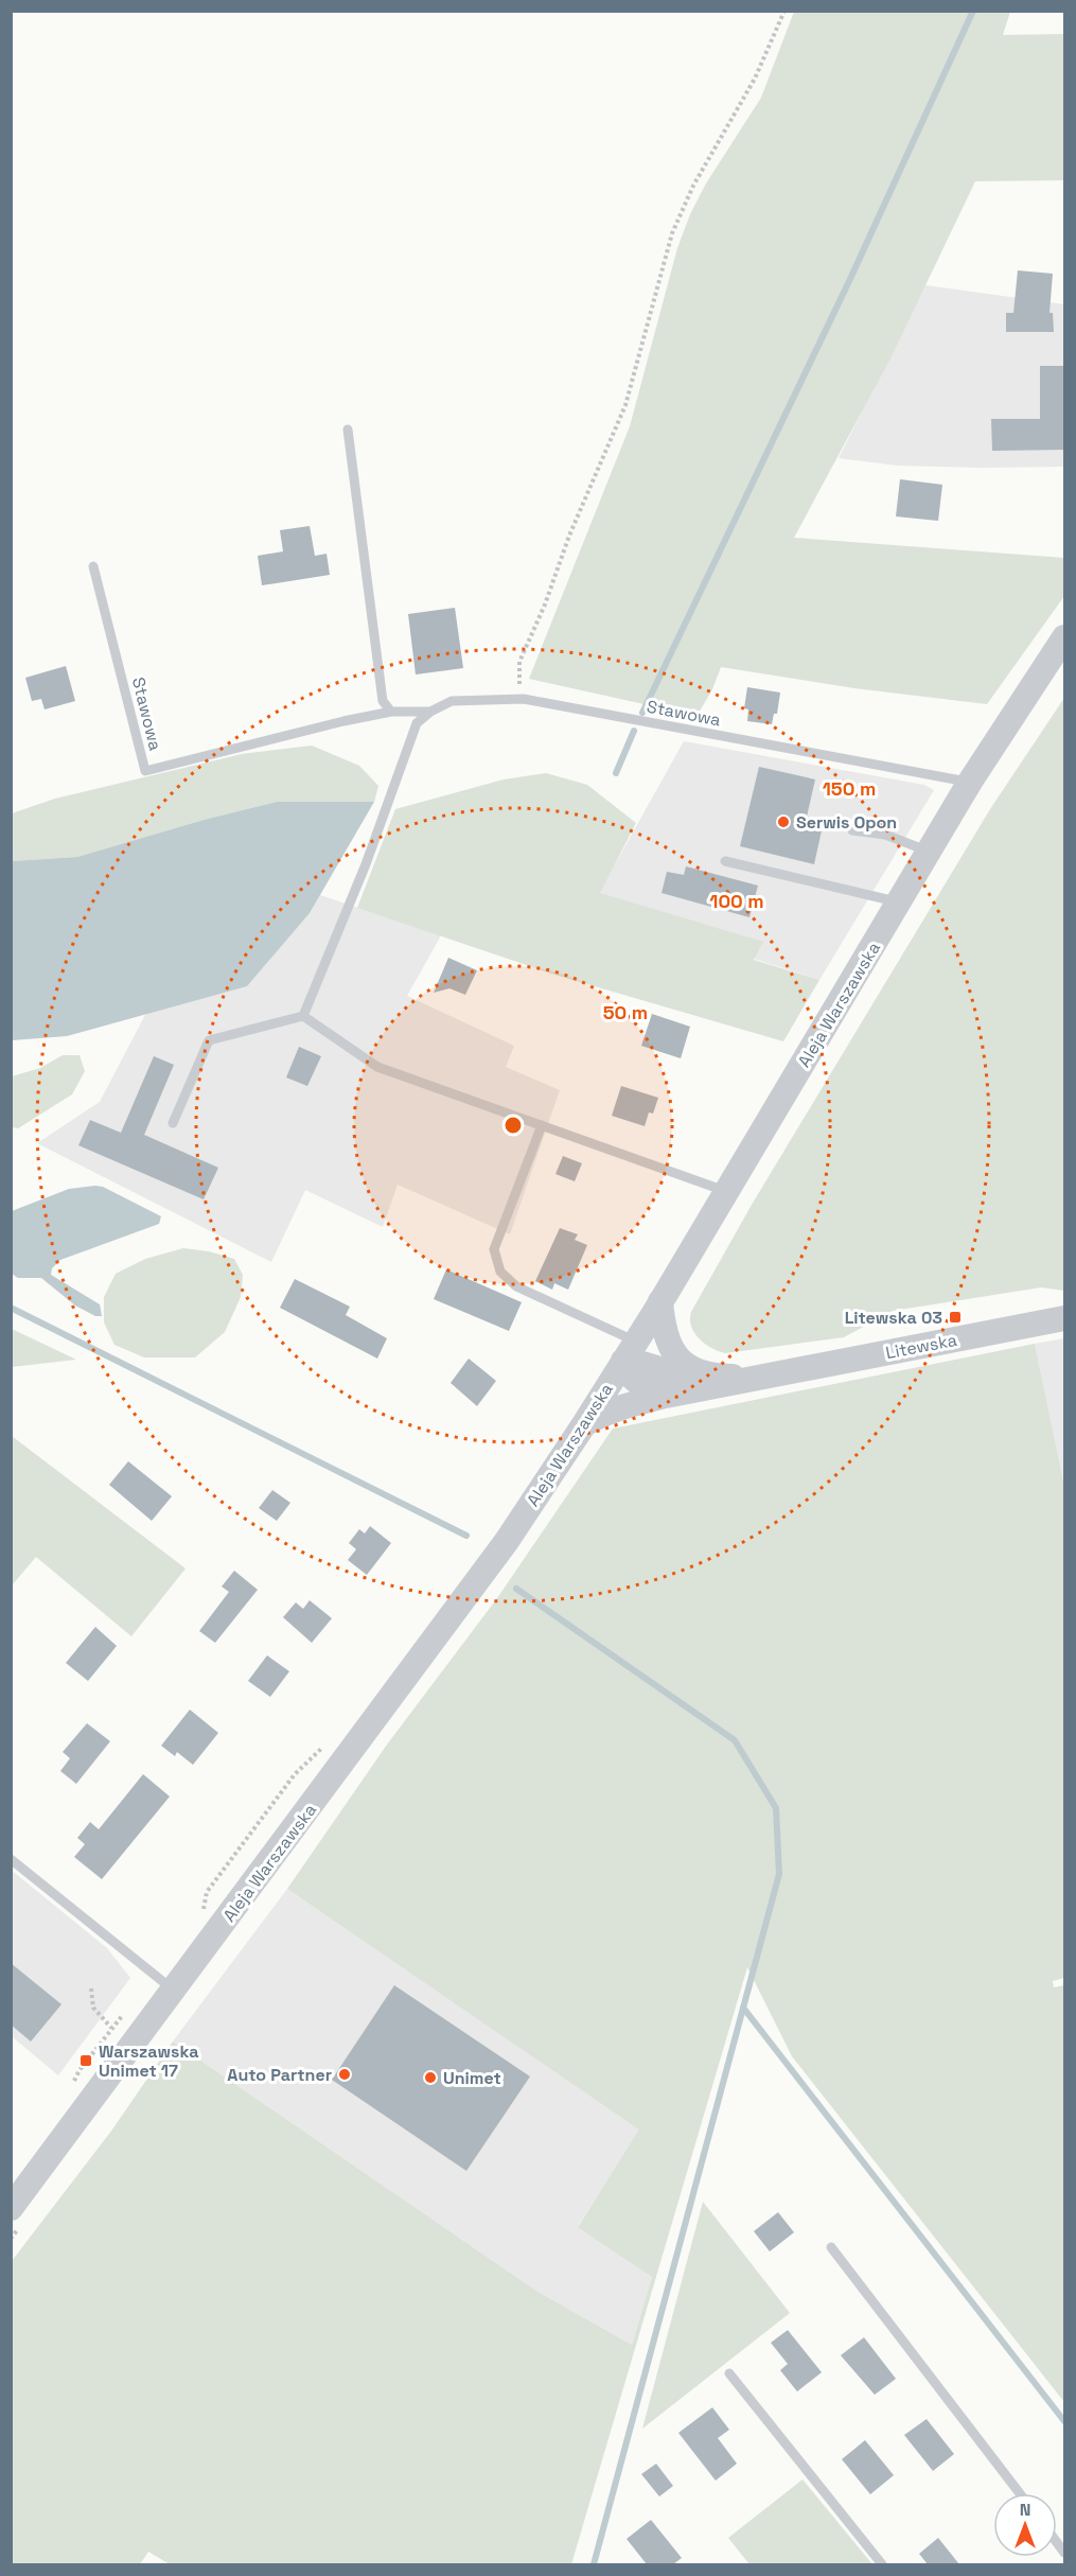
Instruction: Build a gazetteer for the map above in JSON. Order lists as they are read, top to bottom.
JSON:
{
  "streets": {
    "street": ["Aleja Warszawska", "Litewska"],
    "lane": ["Stawowa"]
  },
  "crossings": [
    ["Stawowa", "Aleja Warszawska"]
  ],
  "places": {
    "other": ["Serwis Opon", "Auto Partner", "Unimet"],
    "transit": ["Litewska 03", "Warszawska Unimet 17"]
  },
  "north": "top",
  "rings": ["150 m", "100 m", "50 m"]
}
